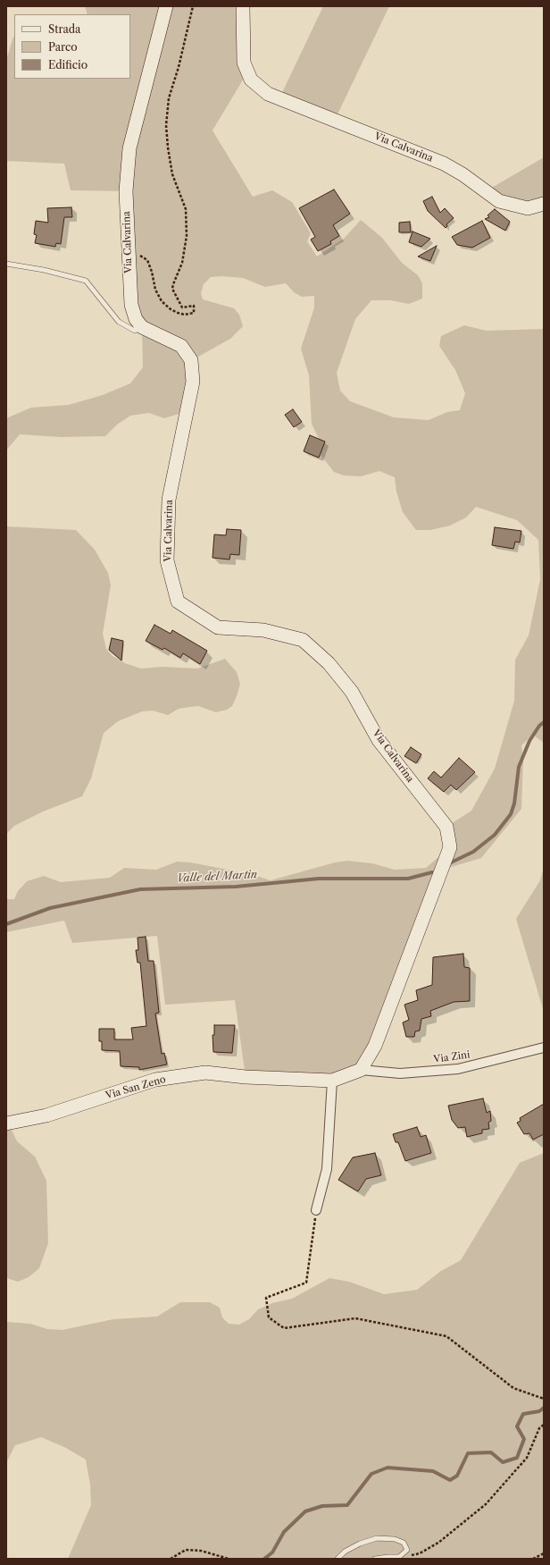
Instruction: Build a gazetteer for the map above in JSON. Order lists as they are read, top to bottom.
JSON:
{
  "streets": {
    "street": ["Via Calvarina", "Via Zini", "Via San Zeno"]
  },
  "crossings": [
    ["Via Calvarina", "Via Zini"]
  ],
  "water": ["Valle del Martin"],
  "legend": ["Strada", "Parco", "Edificio"]
}
